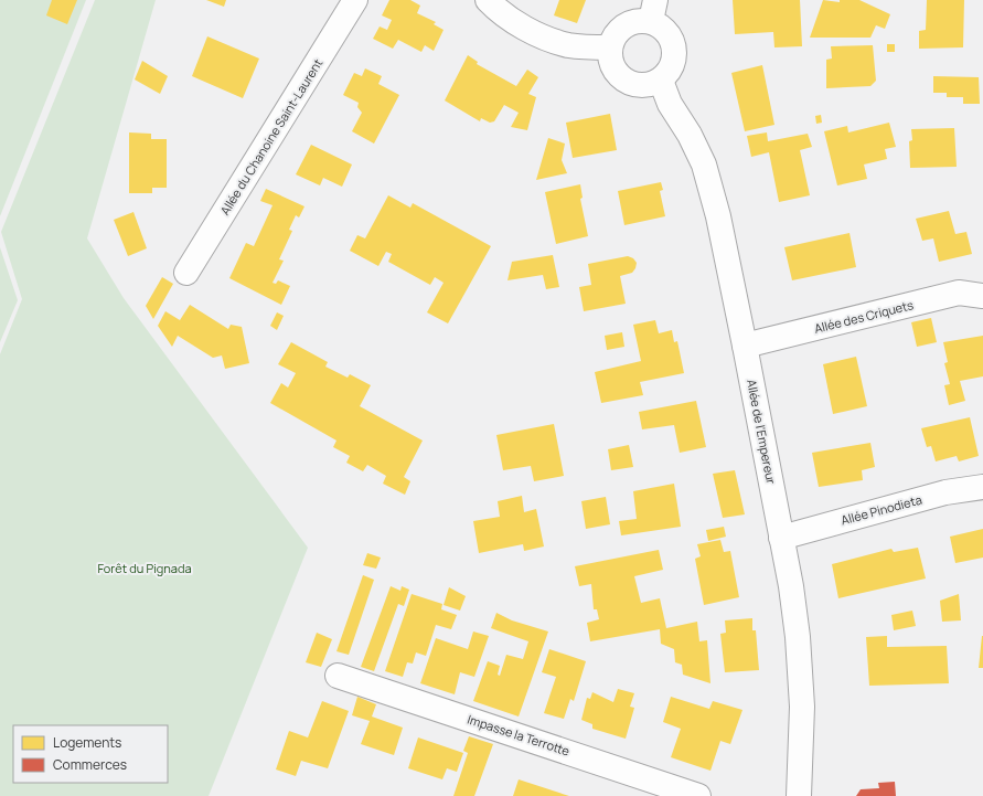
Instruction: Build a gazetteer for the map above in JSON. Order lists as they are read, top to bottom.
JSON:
{
  "streets": {
    "street": [
      "Allée du Chanoine Saint-Laurent",
      "Allée des Criquets",
      "Allée de l'Empereur",
      "Allée Pinodieta",
      "Impasse la Terrotte"
    ]
  },
  "crossings": [
    ["Allée des Criquets", "Allée de l'Empereur"],
    ["Allée de l'Empereur", "Allée Pinodieta"]
  ],
  "parks": ["Forêt du Pignada"],
  "legend": ["Logements", "Commerces"]
}
